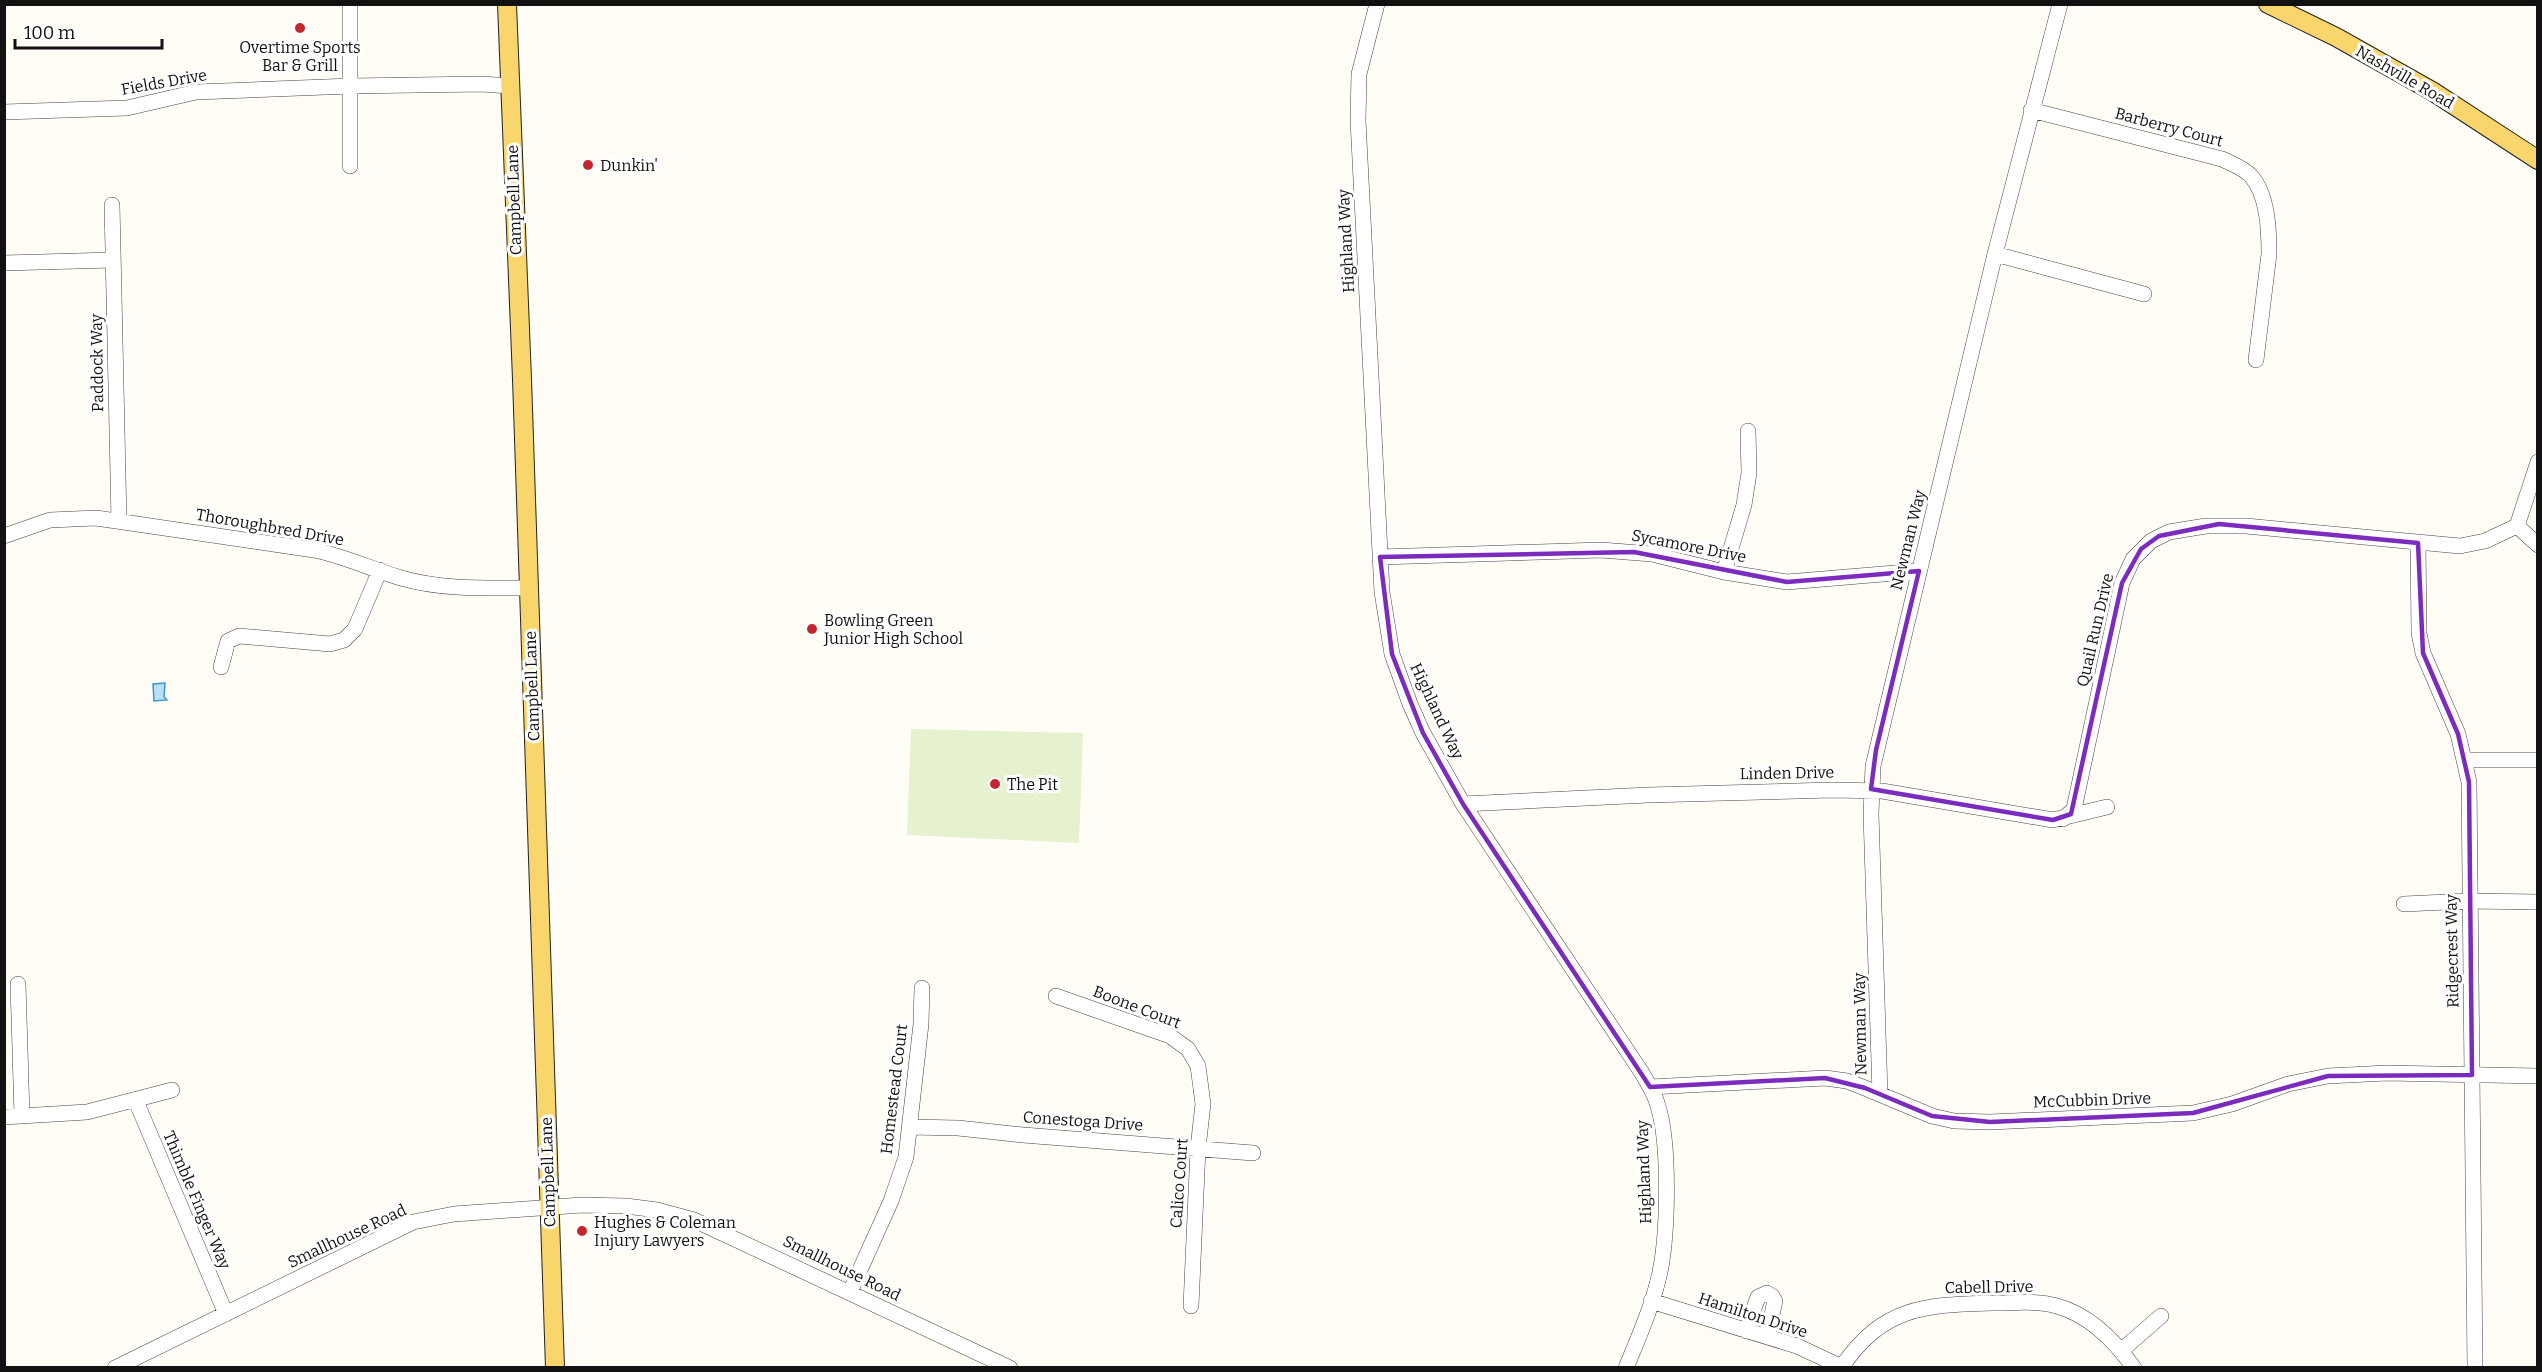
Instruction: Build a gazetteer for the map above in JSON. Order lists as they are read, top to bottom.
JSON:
{
  "streets": {
    "main road": ["Nashville Road", "Campbell Lane"],
    "street": [
      "Fields Drive",
      "Barberry Court",
      "Highland Way",
      "Paddock Way",
      "Thoroughbred Drive",
      "Newman Way",
      "Sycamore Drive",
      "Quail Run Drive",
      "Linden Drive",
      "Ridgecrest Way",
      "Boone Court",
      "Homestead Court",
      "McCubbin Drive",
      "Conestoga Drive",
      "Calico Court",
      "Thimble Finger Way",
      "Smallhouse Road",
      "Cabell Drive",
      "Hamilton Drive"
    ]
  },
  "crossings": [
    ["Fields Drive", "Campbell Lane"],
    ["Barberry Court", "Newman Way"],
    ["Campbell Lane", "Thoroughbred Drive"],
    ["Campbell Lane", "Smallhouse Road"],
    ["Highland Way", "Sycamore Drive"],
    ["Highland Way", "Linden Drive"],
    ["Highland Way", "McCubbin Drive"],
    ["Highland Way", "Hamilton Drive"],
    ["Paddock Way", "Thoroughbred Drive"],
    ["Newman Way", "Sycamore Drive"],
    ["Newman Way", "Linden Drive"],
    ["Newman Way", "McCubbin Drive"],
    ["Quail Run Drive", "Linden Drive"],
    ["Quail Run Drive", "Ridgecrest Way"],
    ["Ridgecrest Way", "McCubbin Drive"],
    ["Boone Court", "Calico Court"],
    ["Homestead Court", "Conestoga Drive"],
    ["Homestead Court", "Smallhouse Road"],
    ["Conestoga Drive", "Calico Court"],
    ["Thimble Finger Way", "Smallhouse Road"],
    ["Cabell Drive", "Hamilton Drive"]
  ],
  "places": [
    "Overtime Sports Bar & Grill",
    "Dunkin'",
    "Bowling Green Junior High School",
    "The Pit",
    "Hughes & Coleman Injury Lawyers"
  ],
  "scale_bar": "100 m"
}
